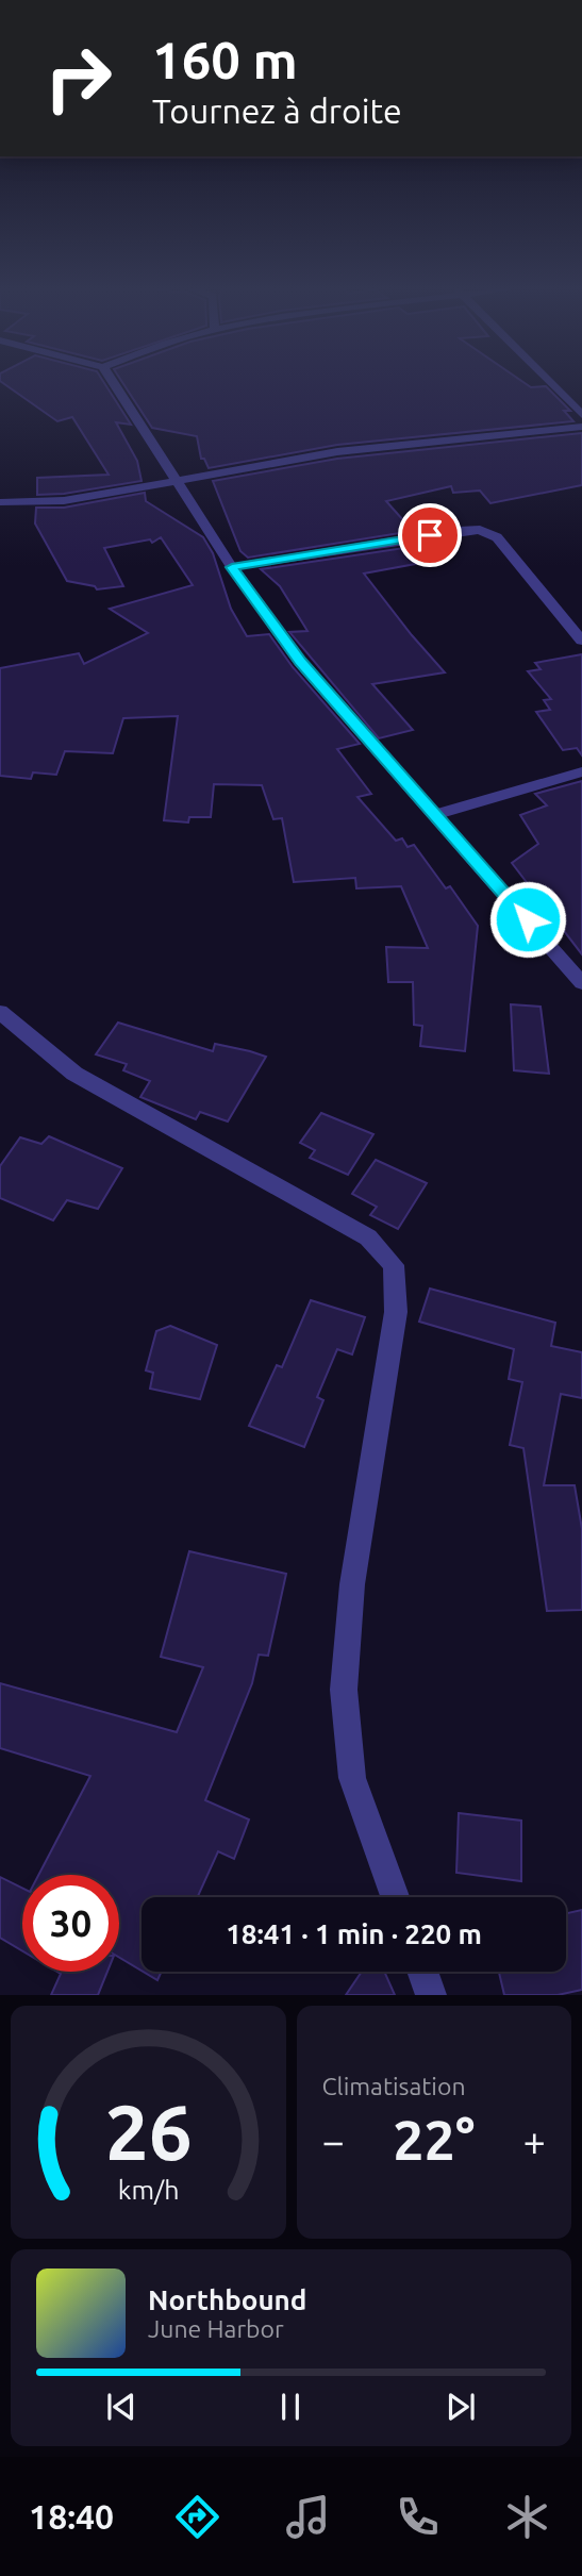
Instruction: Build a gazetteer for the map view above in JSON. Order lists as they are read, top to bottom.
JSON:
{
  "page": {
    "turn": ["160 m", "Tournez à droite"],
    "limit": "30",
    "trip": "18:41 · 1 min · 220 m",
    "tile": "Climatisation",
    "heat": ["−", "22°", "+"],
    "song": ["Northbound", "June Harbor"],
    "tabs": "18:40",
    "gauge": ["26", "km/h"]
  }
}
